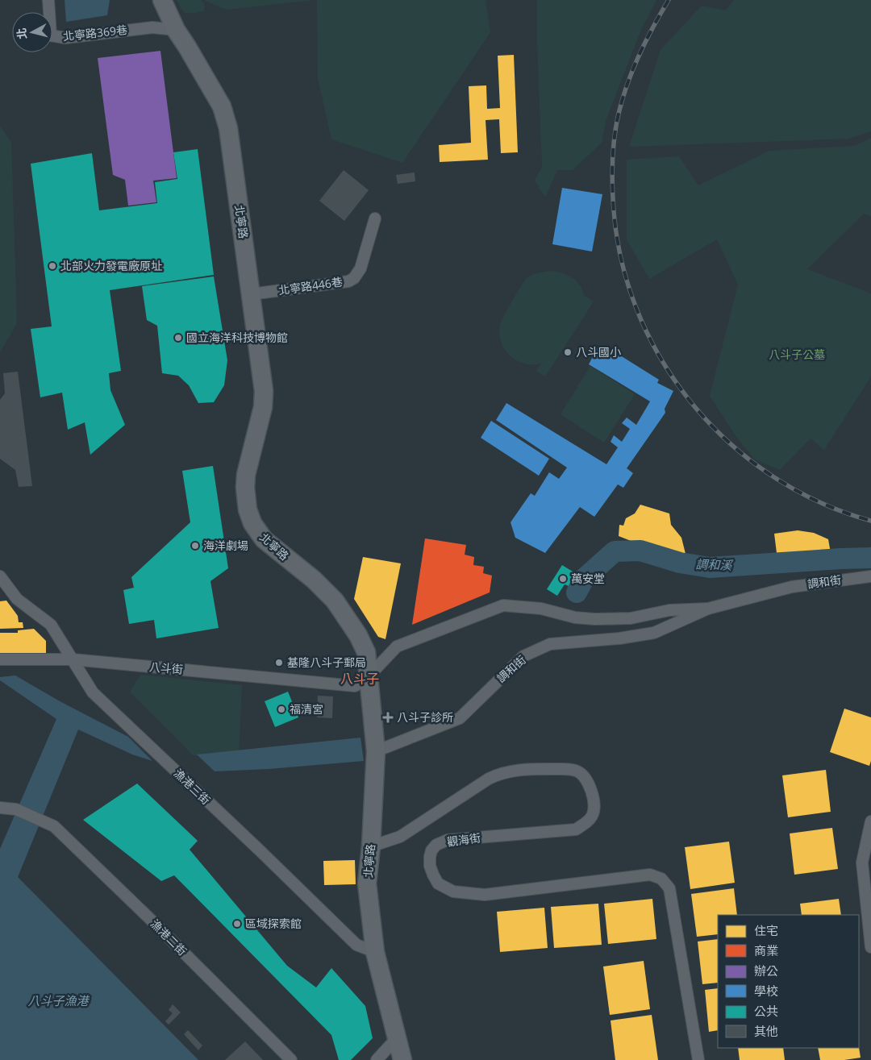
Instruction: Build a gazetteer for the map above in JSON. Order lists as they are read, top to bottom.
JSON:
{
  "streets": {
    "main road": ["北寧路"],
    "street": [
      "北寧路369巷",
      "北寧路446巷",
      "調和街",
      "八斗街",
      "漁港三街",
      "觀海街",
      "漁港二街"
    ]
  },
  "crossings": [
    ["北寧路369巷", "北寧路"],
    ["北寧路", "北寧路446巷"],
    ["北寧路", "調和街"],
    ["北寧路", "八斗街"],
    ["北寧路", "漁港三街"],
    ["北寧路", "觀海街"],
    ["調和街", "八斗街"],
    ["八斗街", "漁港三街"]
  ],
  "districts": ["八斗子"],
  "water": ["調和溪", "八斗子漁港"],
  "parks": ["八斗子公墓"],
  "places": {
    "other": [
      "北部火力發電廠原址",
      "國立海洋科技博物館",
      "八斗國小",
      "海洋劇場",
      "萬安堂",
      "基隆八斗子郵局",
      "福清宮",
      "區域探索館"
    ],
    "health": ["八斗子診所"]
  },
  "legend": [
    "住宅",
    "商業",
    "辦公",
    "學校",
    "公共",
    "其他"
  ],
  "north": "left"
}
